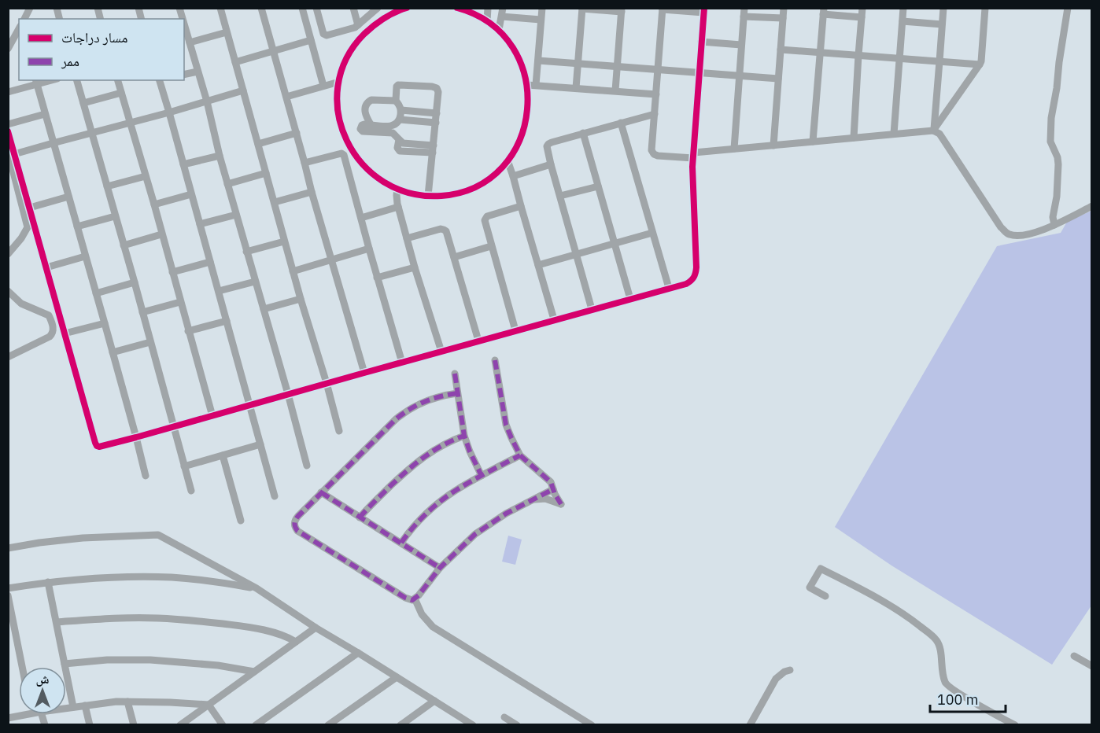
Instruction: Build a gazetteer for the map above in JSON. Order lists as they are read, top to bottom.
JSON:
{
  "legend": ["مسار دراجات", "ممر"],
  "scale_bar": "100 m",
  "north": "top"
}
